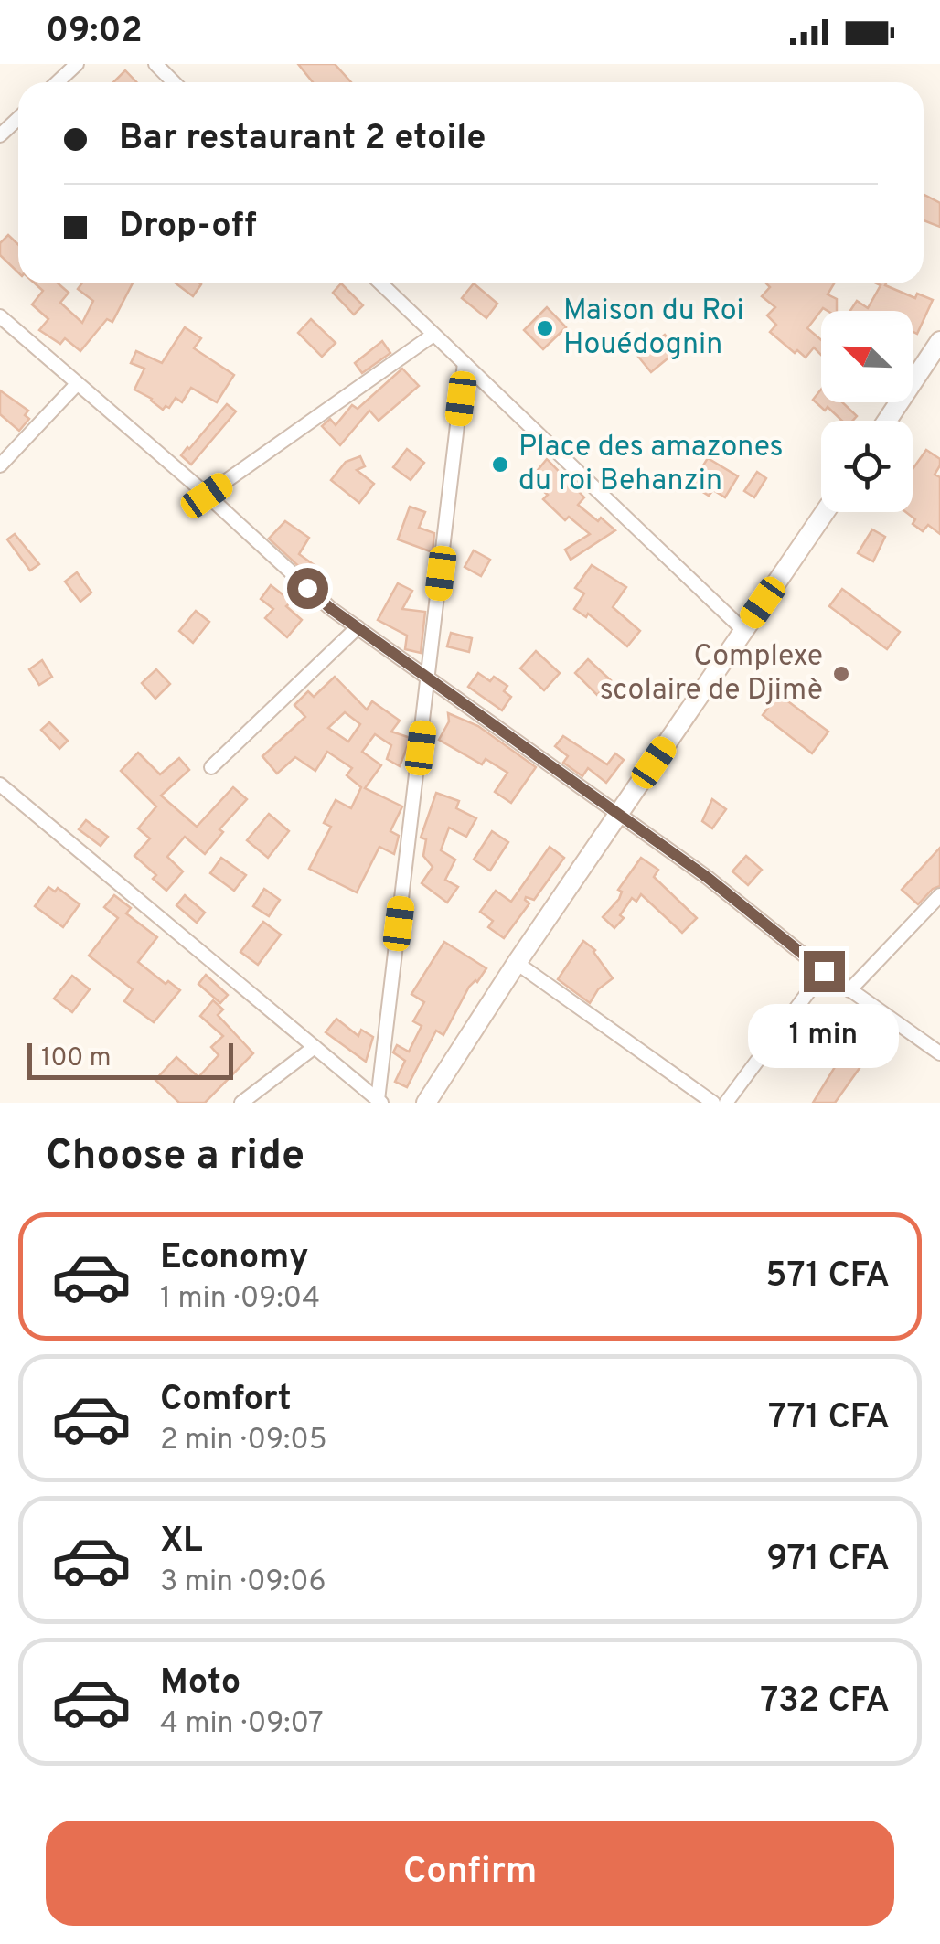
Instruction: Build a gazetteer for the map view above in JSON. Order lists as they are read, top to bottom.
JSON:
{
  "places": ["Maison du Roi Houédognin", "Place des amazones du roi Behanzin", "Complexe scolaire de Djimè"],
  "scale_bar": "100 m",
  "north": "top left",
  "page": {
    "status": "09:02",
    "banner": ["Bar restaurant 2 etoile", "Drop-off"],
    "bubble": "1 min",
    "scale": "100 m",
    "heading": "Choose a ride",
    "list": [
      {
        "name": "Economy",
        "note": "1 min · 09:04",
        "value": "571 CFA"
      },
      {
        "name": "Comfort",
        "note": "2 min · 09:05",
        "value": "771 CFA"
      },
      {
        "name": "XL",
        "note": "3 min · 09:06",
        "value": "971 CFA"
      },
      {
        "name": "Moto",
        "note": "4 min · 09:07",
        "value": "732 CFA"
      }
    ],
    "buttons": "Confirm"
  }
}
